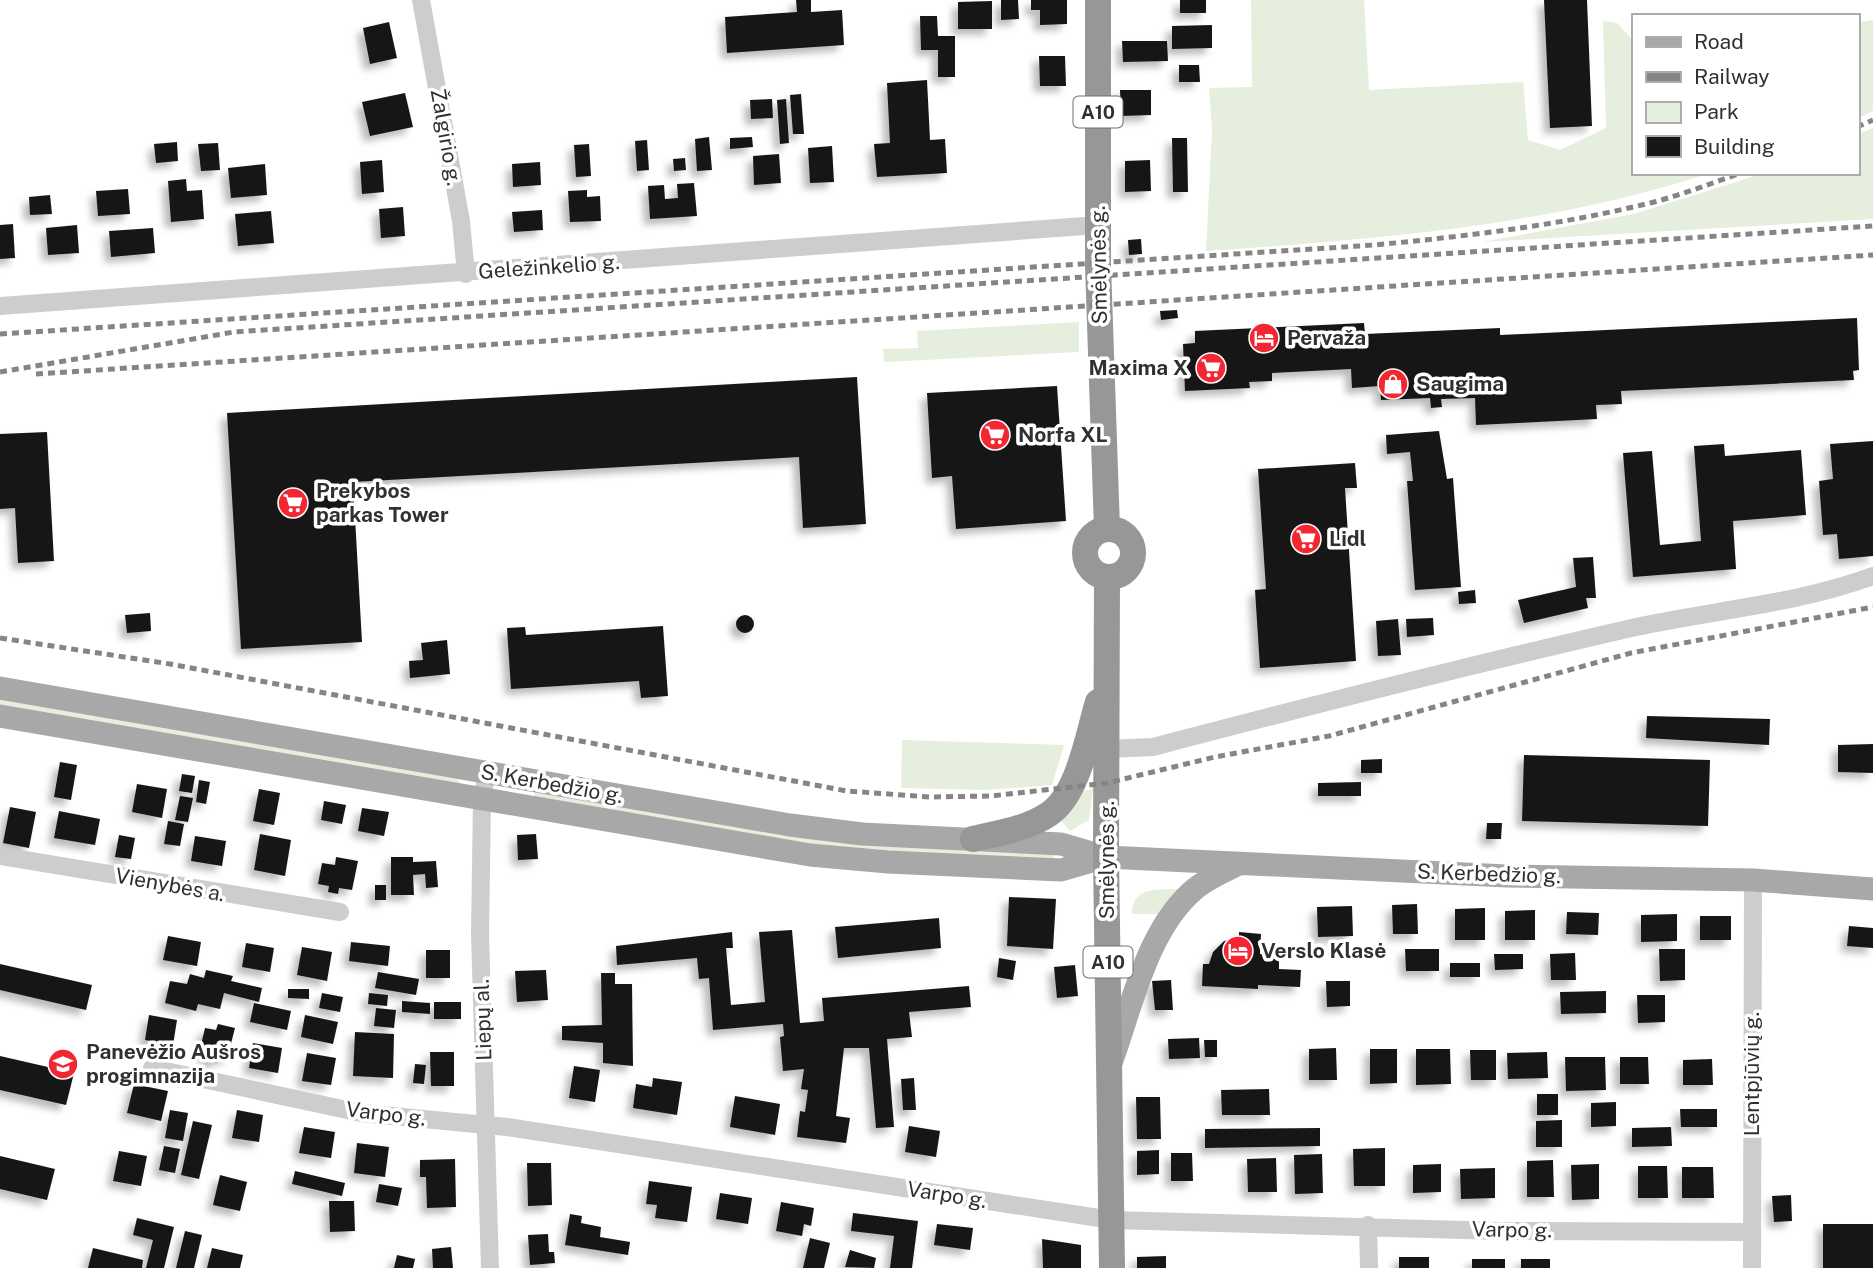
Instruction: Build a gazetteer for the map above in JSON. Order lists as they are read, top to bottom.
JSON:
{
  "streets": {
    "highway": ["A10", "Smėlynės g."],
    "main road": ["S. Kerbedžio g."],
    "street": [
      "Žalgirio g.",
      "Geležinkelio g.",
      "Vienybės a.",
      "Liepų al.",
      "Lentpjūvių g.",
      "Varpo g."
    ]
  },
  "crossings": [
    ["Žalgirio g.", "Geležinkelio g."],
    ["Smėlynės g.", "Geležinkelio g."],
    ["Smėlynės g.", "S. Kerbedžio g."],
    ["Smėlynės g.", "Varpo g."],
    ["S. Kerbedžio g.", "Liepų al."],
    ["S. Kerbedžio g.", "Lentpjūvių g."],
    ["Liepų al.", "Varpo g."],
    ["Lentpjūvių g.", "Varpo g."]
  ],
  "places": {
    "hotel": ["Pervaža", "Verslo Klasė"],
    "supermarket": [
      "Maxima X",
      "Norfa XL",
      "Prekybos parkas Tower",
      "Lidl"
    ],
    "shop": ["Saugima"],
    "school or university": ["Panevėžio Aušros progimnazija"]
  },
  "legend": [
    "Road",
    "Railway",
    "Park",
    "Building"
  ]
}
